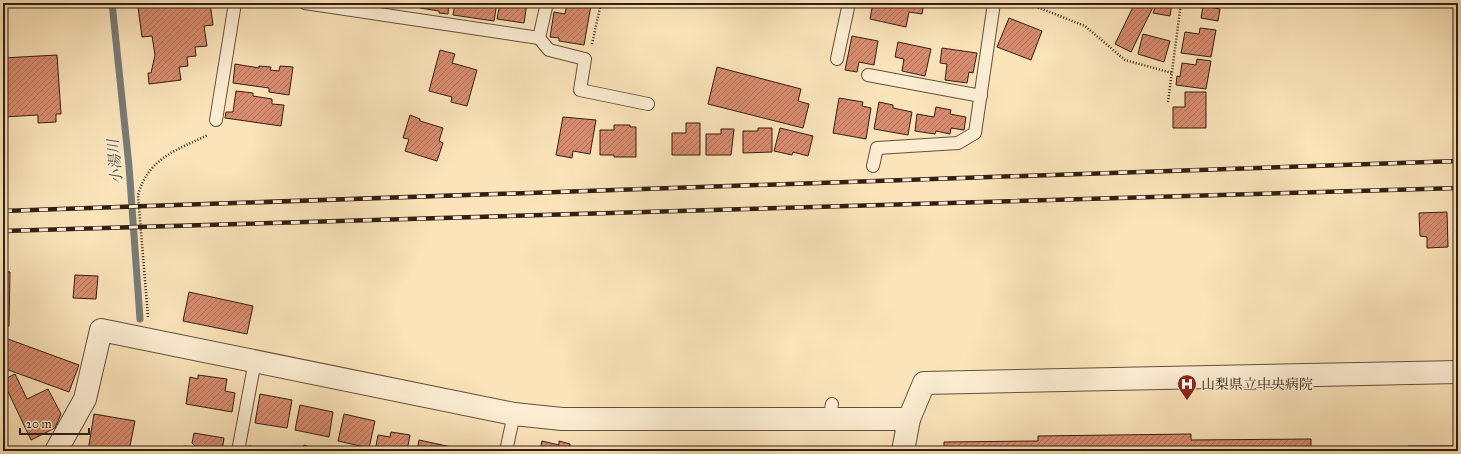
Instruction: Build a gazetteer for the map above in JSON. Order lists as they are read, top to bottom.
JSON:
{
  "water": ["小湯川"],
  "places": {
    "hospital": ["山梨県立中央病院"]
  },
  "scale_bar": "20 m"
}
